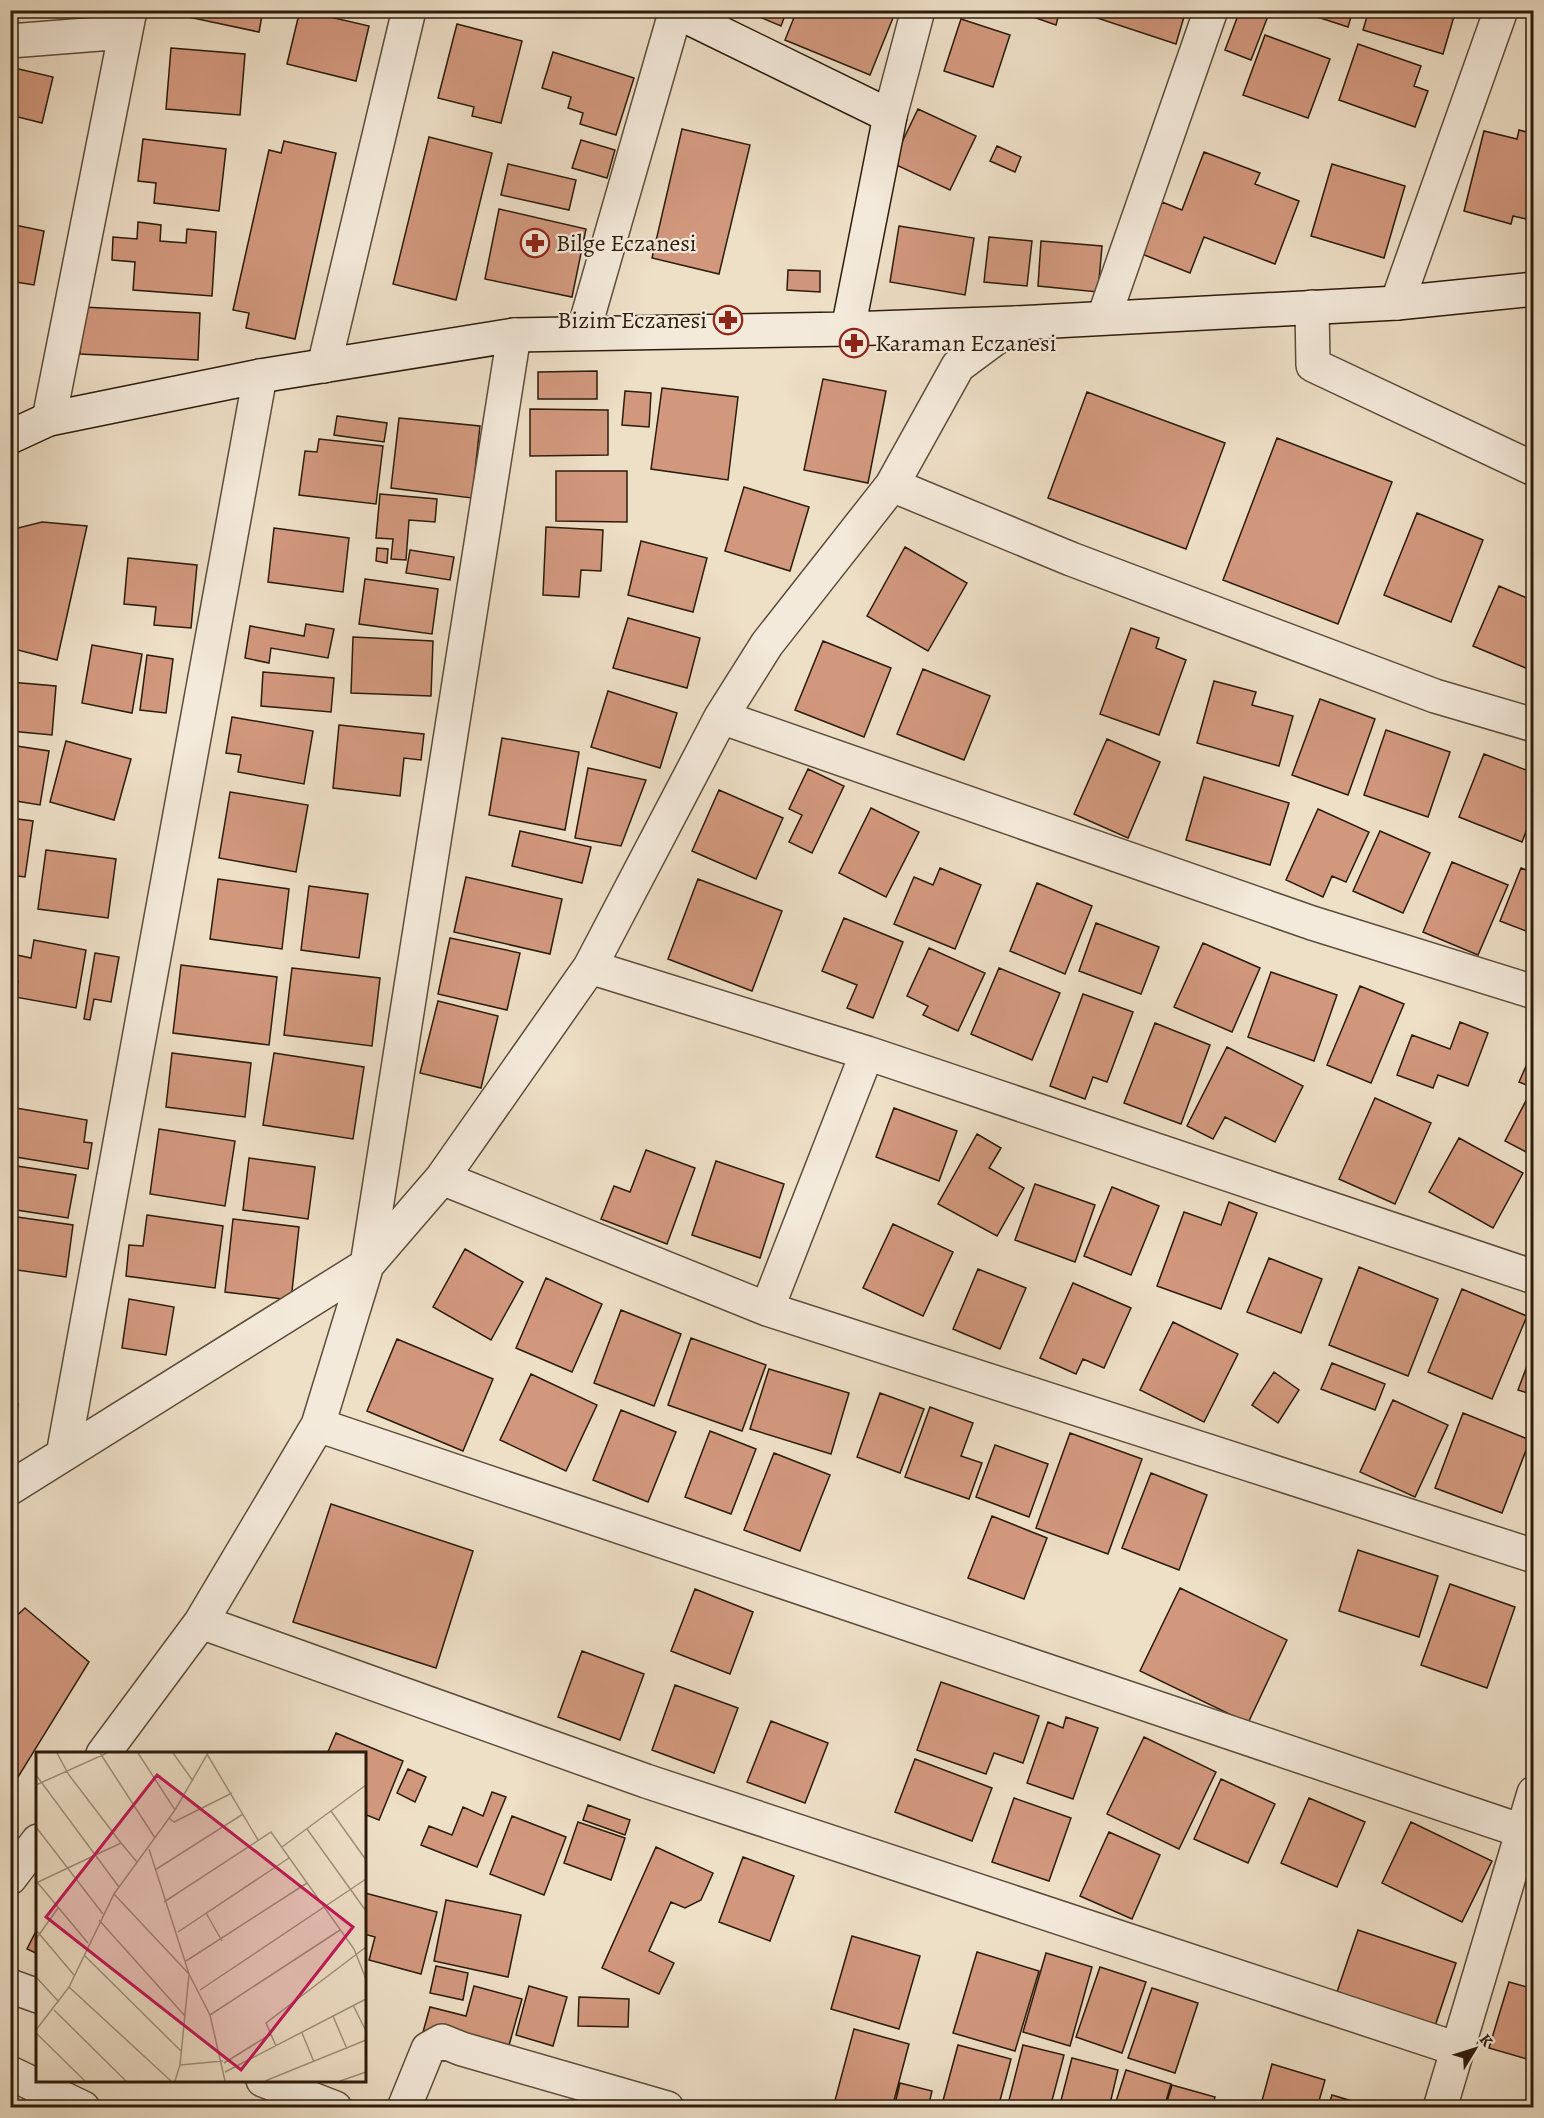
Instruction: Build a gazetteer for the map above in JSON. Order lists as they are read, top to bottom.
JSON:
{
  "places": {
    "pharmacy": ["Bilge Eczanesi", "Bizim Eczanesi", "Karaman Eczanesi"]
  },
  "north": "top right"
}
